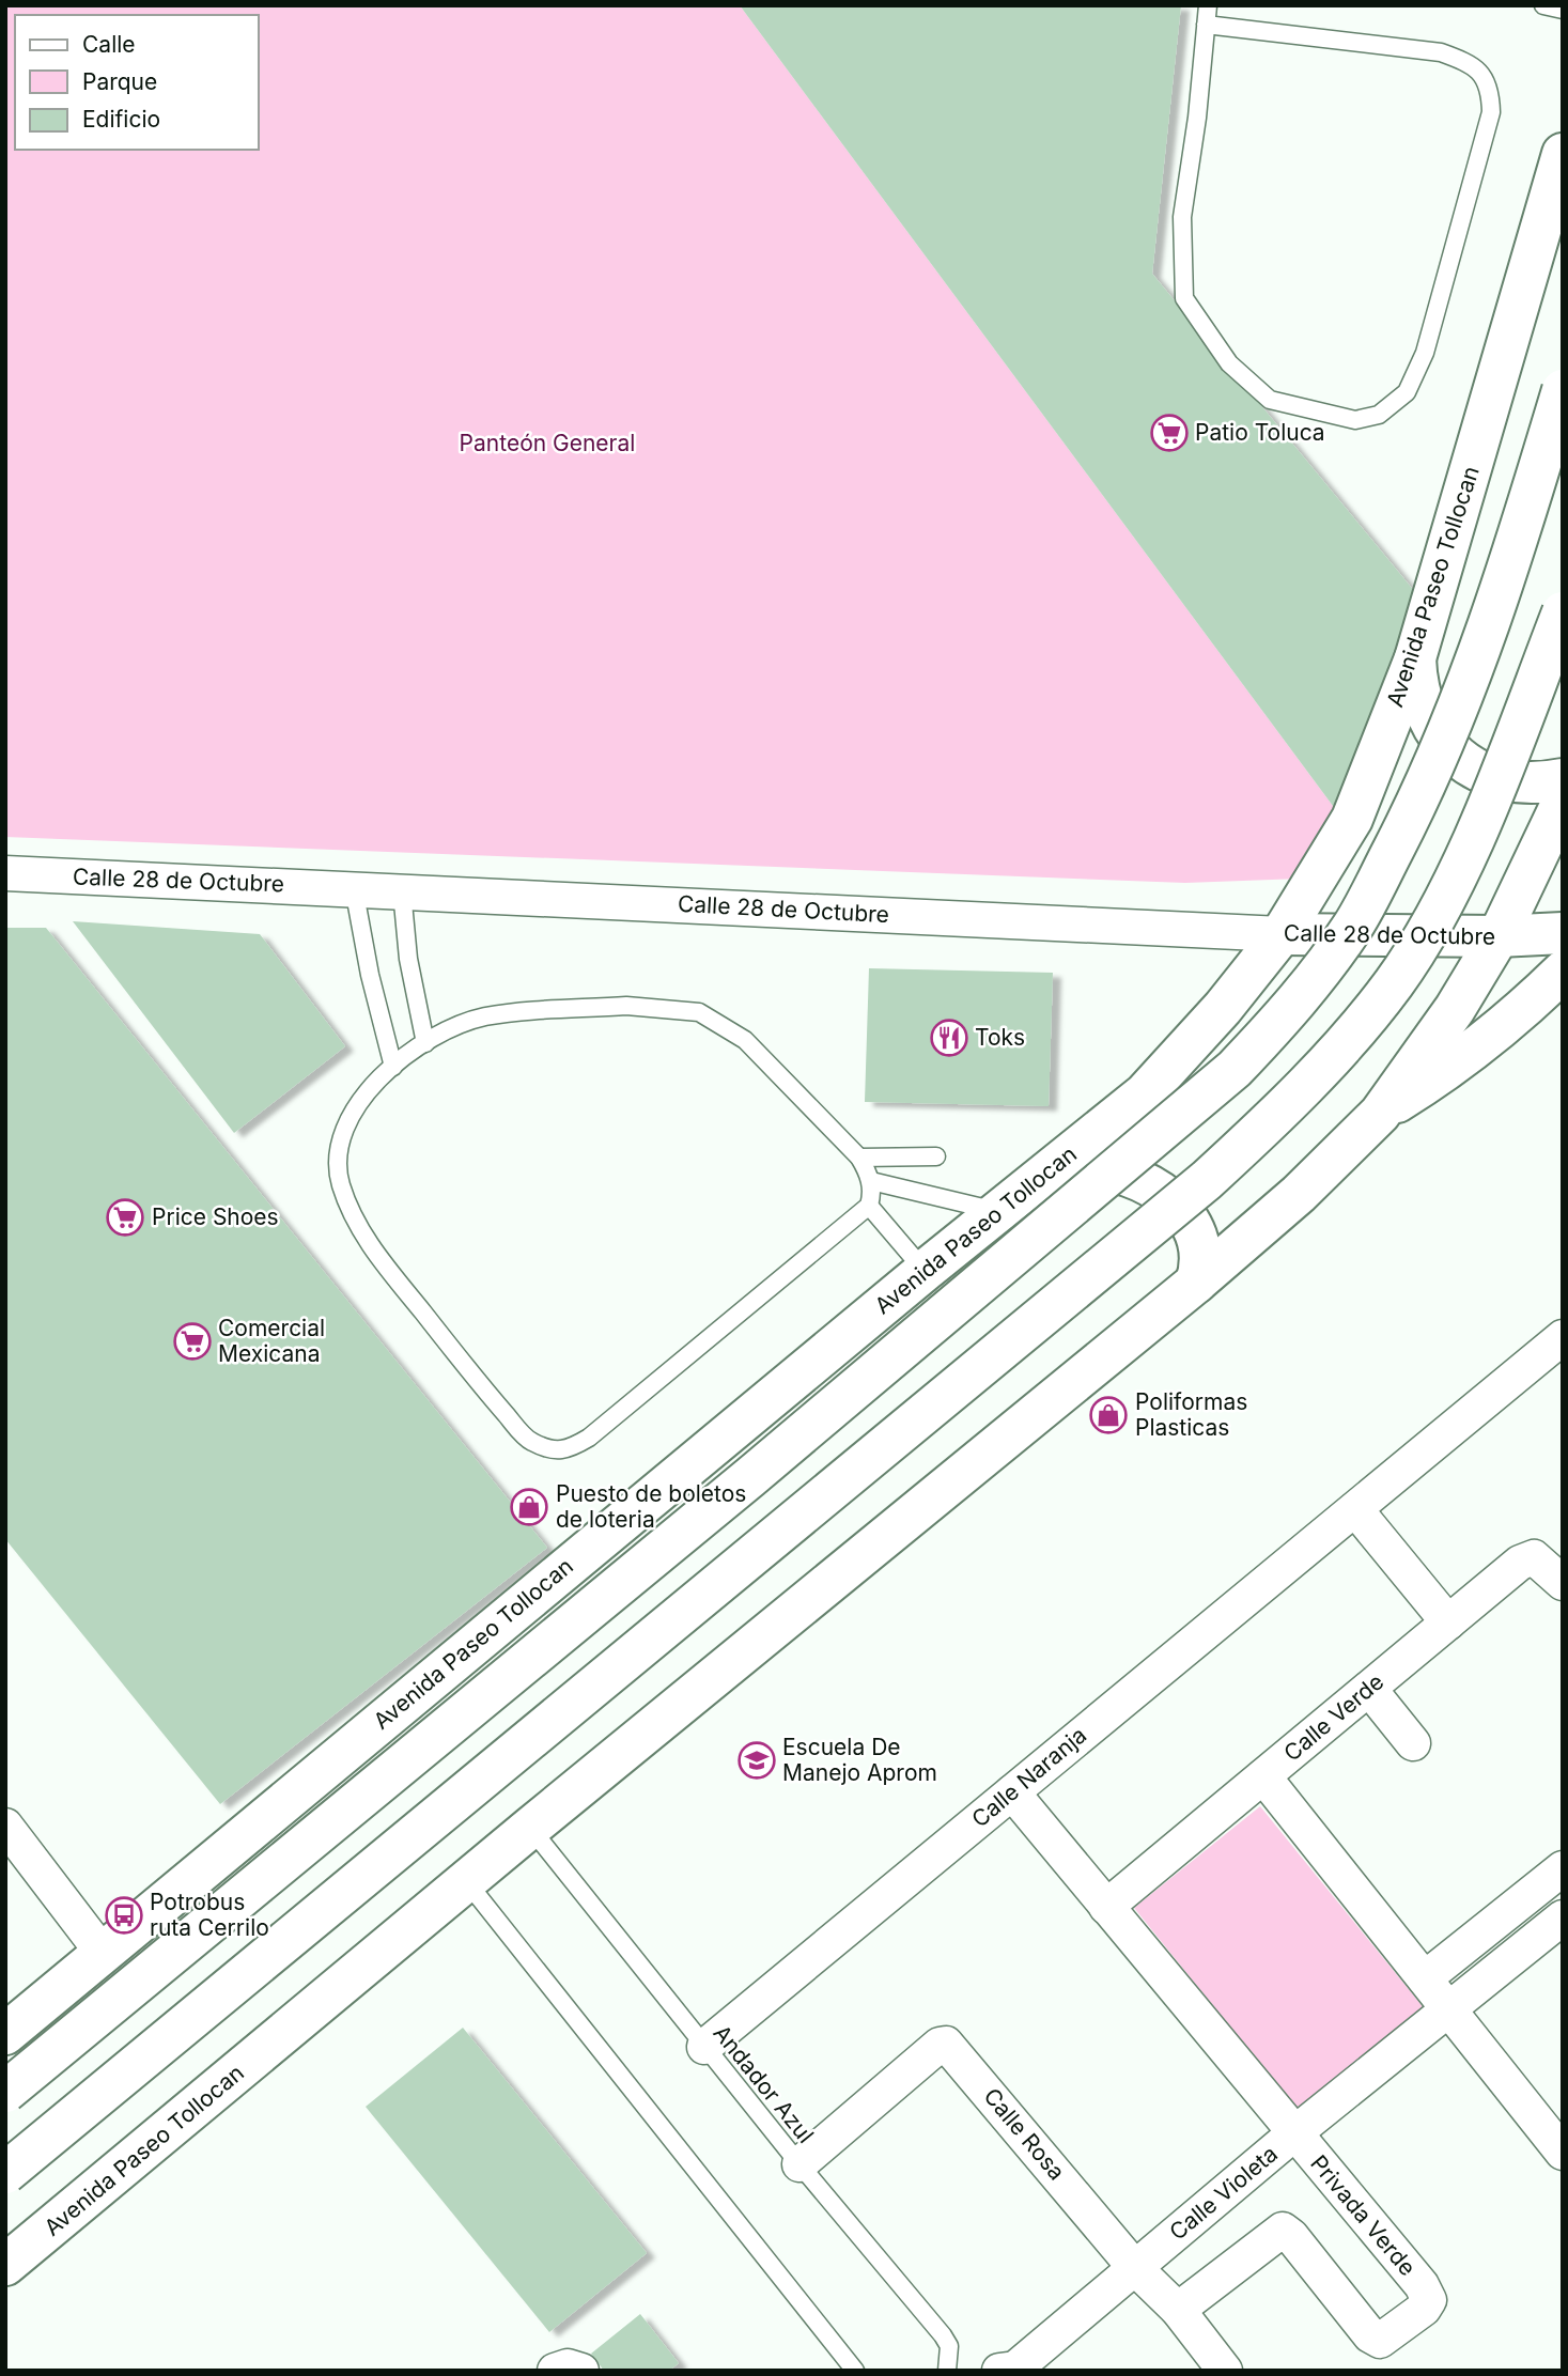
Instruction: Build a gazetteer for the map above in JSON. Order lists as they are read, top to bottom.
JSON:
{
  "streets": {
    "main road": ["Avenida Paseo Tollocan", "Calle 28 de Octubre"],
    "street": [
      "Calle Verde",
      "Calle Naranja",
      "Calle Rosa",
      "Calle Violeta",
      "Privada Verde"
    ],
    "lane": ["Andador Azul"]
  },
  "crossings": [
    ["Avenida Paseo Tollocan", "Calle 28 de Octubre"],
    ["Avenida Paseo Tollocan", "Andador Azul"],
    ["Calle Naranja", "Andador Azul"],
    ["Andador Azul", "Calle Rosa"],
    ["Calle Rosa", "Calle Violeta"],
    ["Calle Rosa", "Privada Verde"],
    ["Calle Violeta", "Privada Verde"]
  ],
  "parks": ["Panteón General"],
  "places": {
    "supermarket": ["Patio Toluca", "Price Shoes", "Comercial Mexicana"],
    "restaurant": ["Toks"],
    "shop": ["Poliformas Plasticas", "Puesto de boletos de loteria"],
    "school or university": ["Escuela De Manejo Aprom"],
    "bus stop": ["Potrobus ruta Cerrilo"]
  },
  "legend": ["Calle", "Parque", "Edificio"]
}
